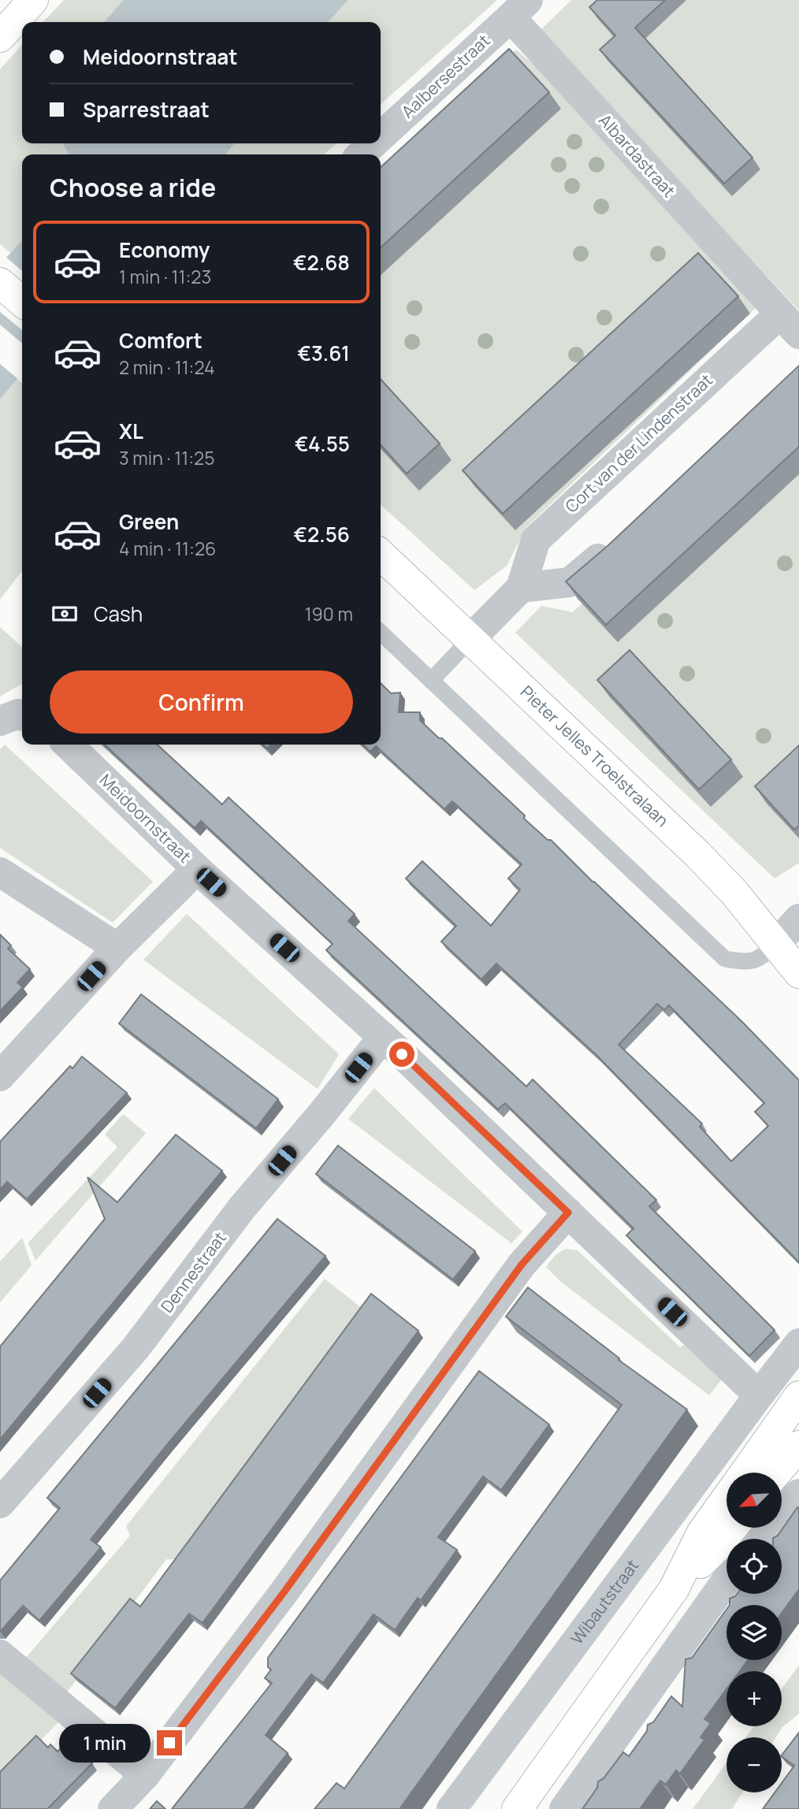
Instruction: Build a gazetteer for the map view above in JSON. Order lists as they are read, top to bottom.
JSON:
{
  "streets": {
    "street": [
      "Aalbersestraat",
      "Albardastraat",
      "Cort van der Lindenstraat",
      "Pieter Jelles Troelstralaan",
      "Meidoornstraat",
      "Dennestraat",
      "Wibautstraat"
    ]
  },
  "crossings": [
    ["Aalbersestraat", "Albardastraat"],
    ["Albardastraat", "Cort van der Lindenstraat"],
    ["Cort van der Lindenstraat", "Pieter Jelles Troelstralaan"],
    ["Meidoornstraat", "Dennestraat"],
    ["Meidoornstraat", "Wibautstraat"]
  ],
  "north": "bottom left",
  "page": {
    "banner": ["Meidoornstraat", "Sparrestraat"],
    "heading": "Choose a ride",
    "list": [
      {
        "name": "Economy",
        "note": "1 min · 11:23",
        "value": "€2.68"
      },
      {
        "name": "Comfort",
        "note": "2 min · 11:24",
        "value": "€3.61"
      },
      {
        "name": "XL",
        "note": "3 min · 11:25",
        "value": "€4.55"
      },
      {
        "name": "Green",
        "note": "4 min · 11:26",
        "value": "€2.56"
      }
    ],
    "pay": ["Cash", "190 m"],
    "buttons": "Confirm",
    "map_buttons": ["+", "−"],
    "bubble": "1 min"
  }
}
